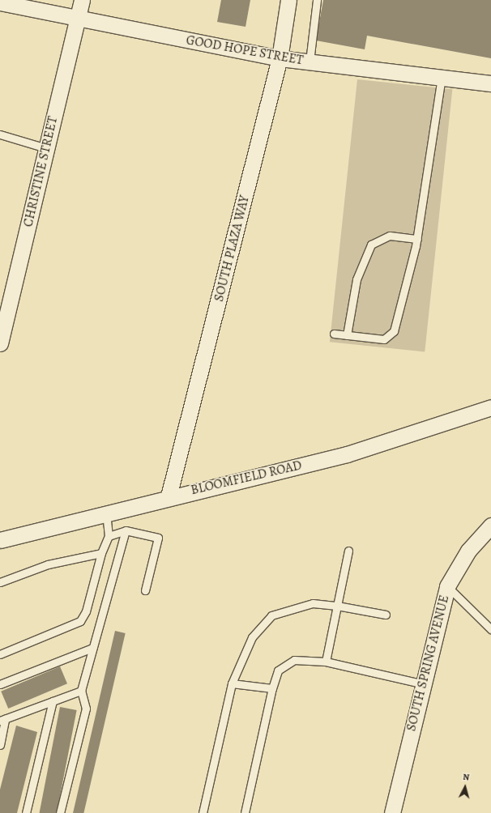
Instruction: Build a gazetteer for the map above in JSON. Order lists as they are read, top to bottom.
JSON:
{
  "streets": {
    "street": [
      "GOOD HOPE STREET",
      "CHRISTINE STREET",
      "SOUTH PLAZA WAY",
      "BLOOMFIELD ROAD",
      "SOUTH SPRING AVENUE"
    ]
  },
  "crossings": [
    ["GOOD HOPE STREET", "CHRISTINE STREET"],
    ["GOOD HOPE STREET", "SOUTH PLAZA WAY"],
    ["SOUTH PLAZA WAY", "BLOOMFIELD ROAD"]
  ],
  "north": "top"
}
